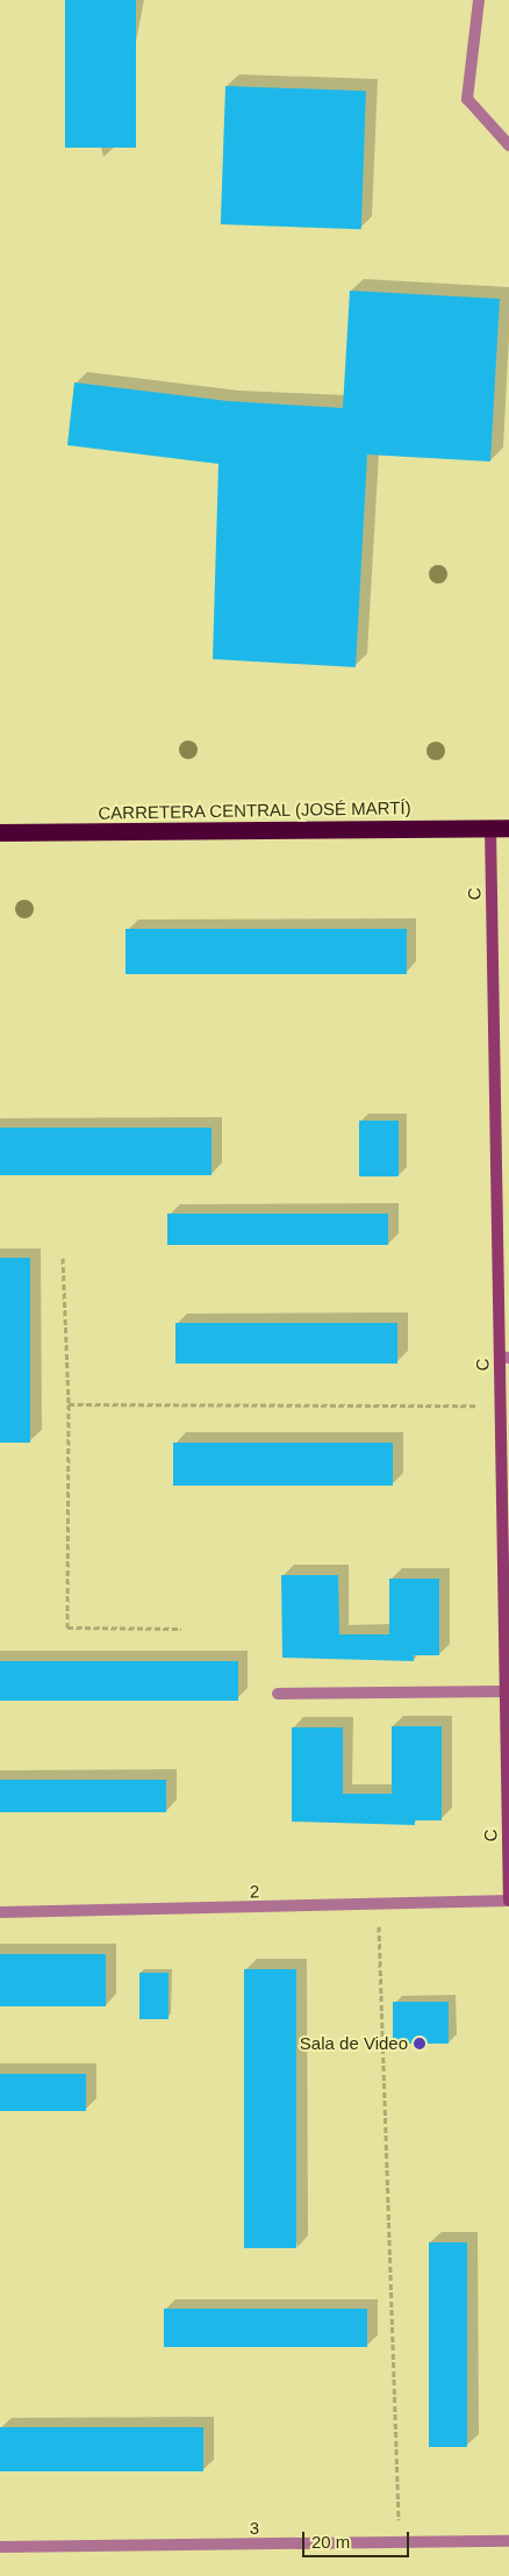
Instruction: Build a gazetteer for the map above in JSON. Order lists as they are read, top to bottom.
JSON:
{
  "streets": {
    "highway": ["CARRETERA CENTRAL (JOSÉ MARTÍ)"],
    "street": ["C", "2", "3"]
  },
  "crossings": [
    ["CARRETERA CENTRAL (JOSÉ MARTÍ)", "C"],
    ["C", "2"]
  ],
  "places": ["Sala de Video"],
  "scale_bar": "20 m"
}
